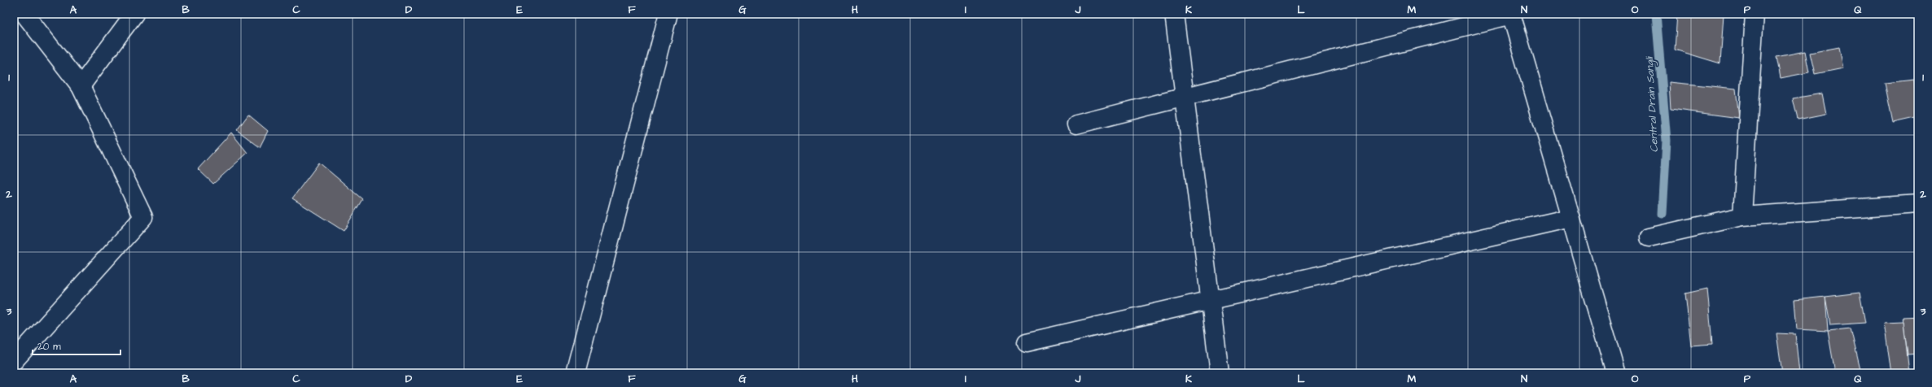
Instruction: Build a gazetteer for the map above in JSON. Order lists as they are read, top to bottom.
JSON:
{
  "water": ["Central Drain Sangli"],
  "scale_bar": "20 m",
  "grid": {
    "columns": [
      "A",
      "B",
      "C",
      "D",
      "E",
      "F",
      "G",
      "H",
      "I",
      "J",
      "K",
      "L",
      "M",
      "N",
      "O",
      "P",
      "Q"
    ],
    "rows": ["1", "2", "3"]
  }
}
